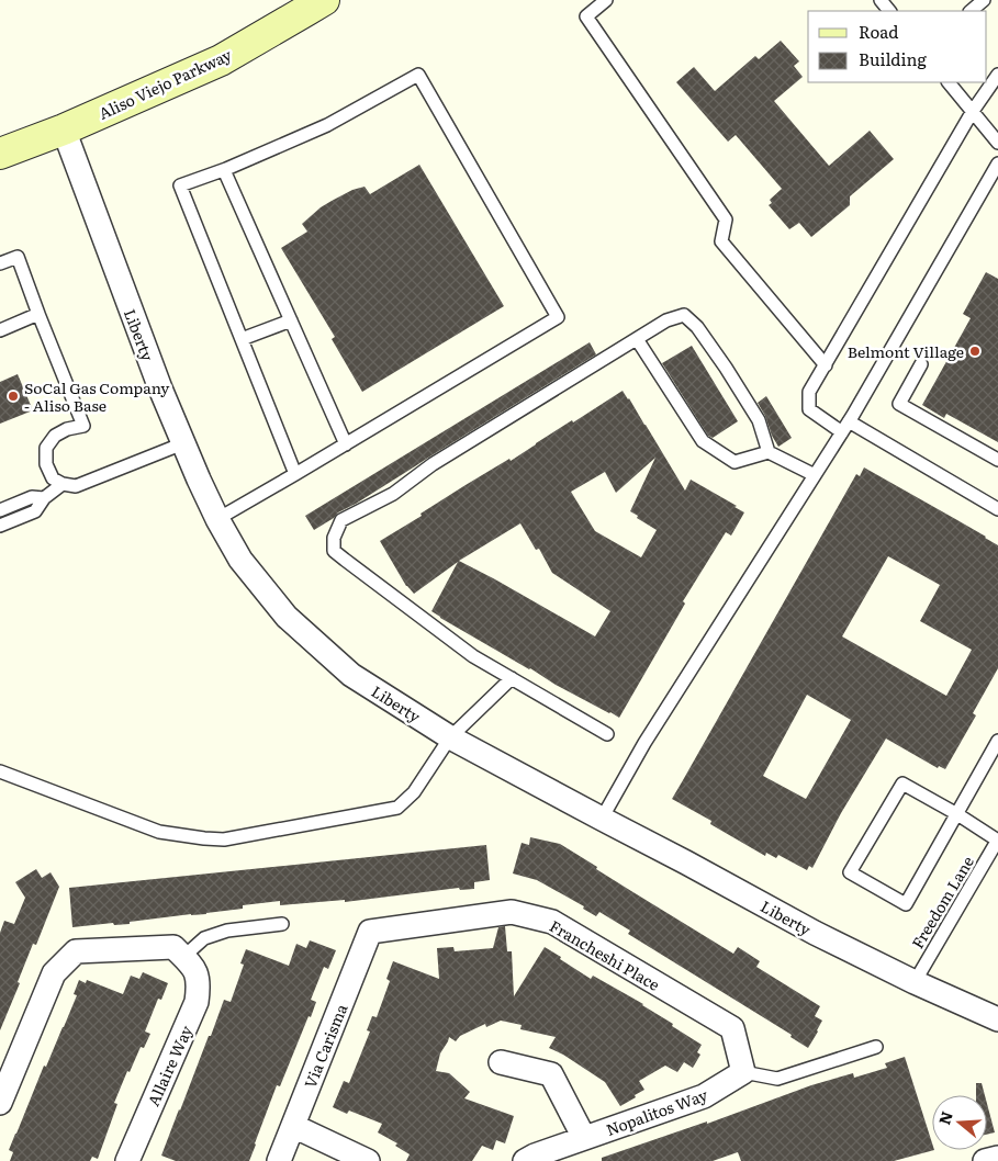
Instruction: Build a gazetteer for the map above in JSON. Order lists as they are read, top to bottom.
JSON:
{
  "streets": {
    "main road": ["Aliso Viejo Parkway"],
    "street": [
      "Liberty",
      "Francheshi Place",
      "Via Carisma",
      "Allaire Way",
      "Nopalitos Way"
    ],
    "lane": ["Freedom Lane"]
  },
  "crossings": [
    ["Aliso Viejo Parkway", "Liberty"],
    ["Liberty", "Freedom Lane"],
    ["Francheshi Place", "Via Carisma"],
    ["Francheshi Place", "Nopalitos Way"]
  ],
  "places": ["Belmont Village", "SoCal Gas Company - Aliso Base"],
  "legend": ["Road", "Building"],
  "north": "left"
}
